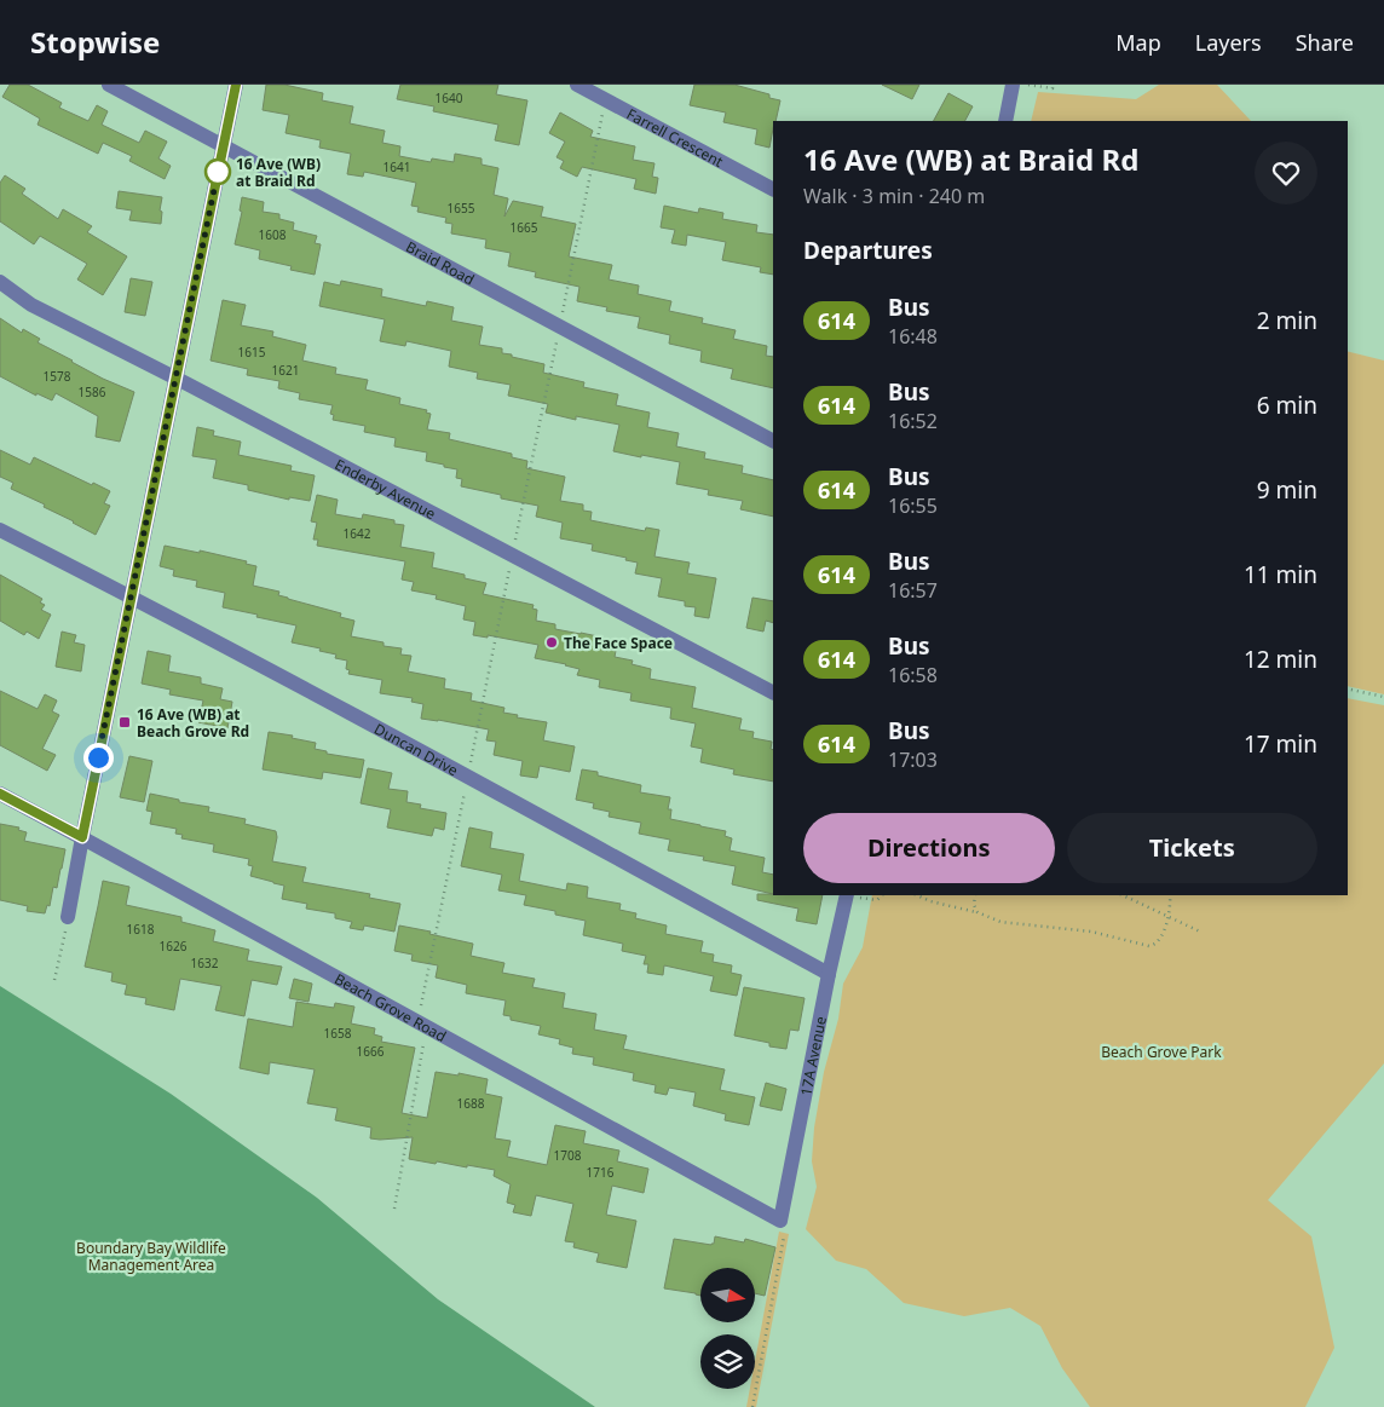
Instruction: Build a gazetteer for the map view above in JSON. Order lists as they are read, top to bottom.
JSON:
{
  "streets": {
    "street": [
      "Farrell Crescent",
      "Braid Road",
      "Enderby Avenue",
      "Duncan Drive",
      "Beach Grove Road",
      "17A Avenue"
    ]
  },
  "crossings": [
    ["Duncan Drive", "17A Avenue"],
    ["Beach Grove Road", "17A Avenue"]
  ],
  "parks": ["Beach Grove Park", "Boundary Bay Wildlife Management Area"],
  "places": {
    "other": ["16 Ave (WB) at Braid Rd", "The Face Space"],
    "transit": ["16 Ave (WB) at Beach Grove Rd"]
  },
  "lines": ["bus line 614"],
  "house_numbers": [
    "1640",
    "1641",
    "1655",
    "1665",
    "1608",
    "1615",
    "1621",
    "1578",
    "1586",
    "1642",
    "1618",
    "1626",
    "1632",
    "1658",
    "1666",
    "1688",
    "1708",
    "1716"
  ],
  "north": "right",
  "page": {
    "header": "Stopwise",
    "nav": ["Map", "Layers", "Share"],
    "heading": [
      ["16 Ave (WB) at Braid Rd", "Walk · 3 min · 240 m"],
      "Departures"
    ],
    "list": [
      {
        "mark": "614",
        "name": "Bus",
        "note": "16:48",
        "value": "2 min"
      },
      {
        "mark": "614",
        "name": "Bus",
        "note": "16:52",
        "value": "6 min"
      },
      {
        "mark": "614",
        "name": "Bus",
        "note": "16:55",
        "value": "9 min"
      },
      {
        "mark": "614",
        "name": "Bus",
        "note": "16:57",
        "value": "11 min"
      },
      {
        "mark": "614",
        "name": "Bus",
        "note": "16:58",
        "value": "12 min"
      },
      {
        "mark": "614",
        "name": "Bus",
        "note": "17:03",
        "value": "17 min"
      }
    ],
    "buttons": ["Directions", "Tickets"]
  }
}
